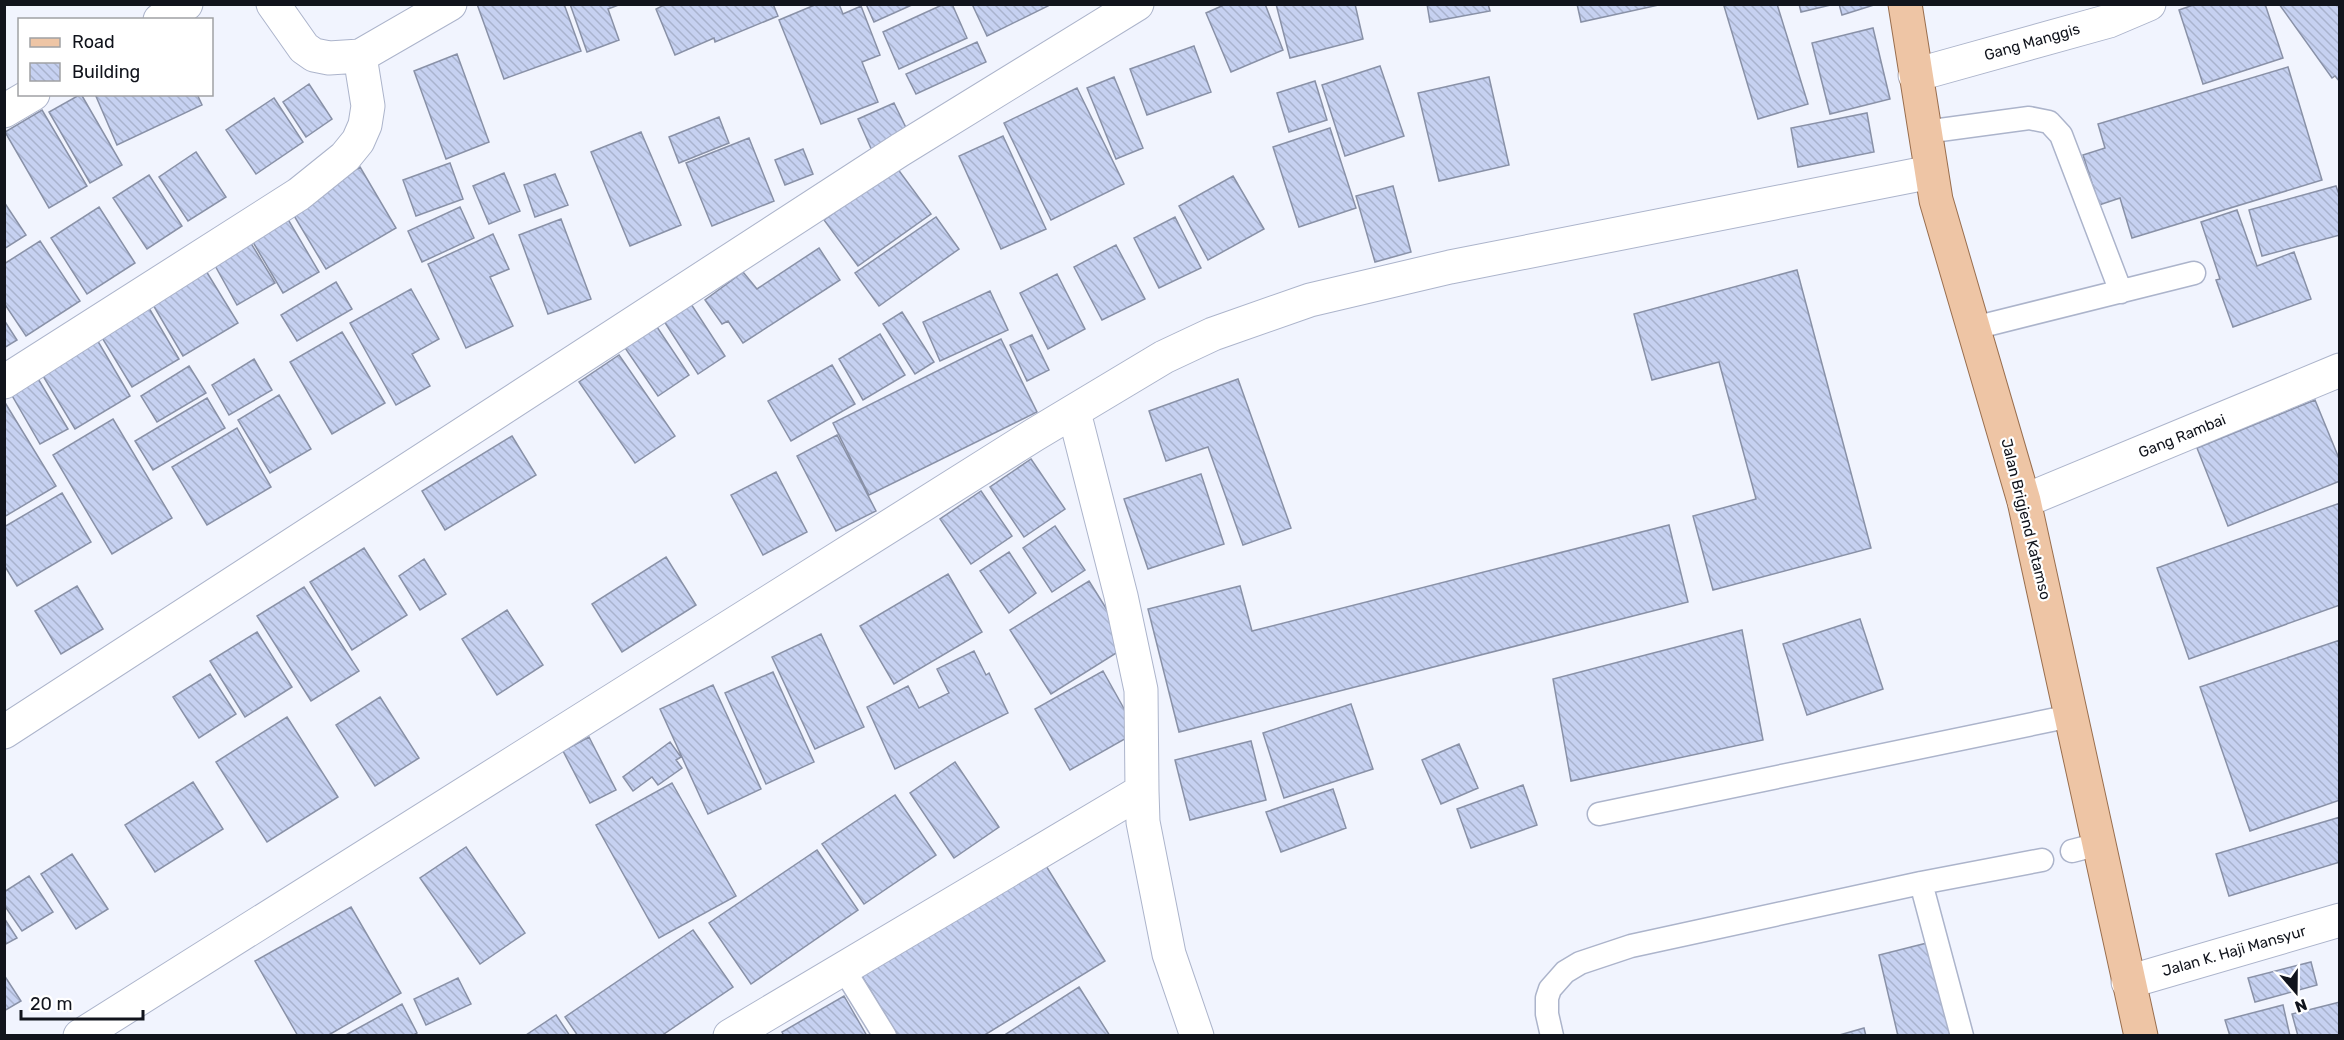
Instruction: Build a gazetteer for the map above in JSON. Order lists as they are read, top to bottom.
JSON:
{
  "streets": {
    "main road": ["Jalan Brigjend Katamso"],
    "street": ["Gang Manggis", "Gang Rambai", "Jalan K. Haji Mansyur"]
  },
  "crossings": [
    ["Gang Manggis", "Jalan Brigjend Katamso"],
    ["Gang Rambai", "Jalan Brigjend Katamso"],
    ["Jalan Brigjend Katamso", "Jalan K. Haji Mansyur"]
  ],
  "legend": ["Road", "Building"],
  "scale_bar": "20 m",
  "north": "bottom"
}
